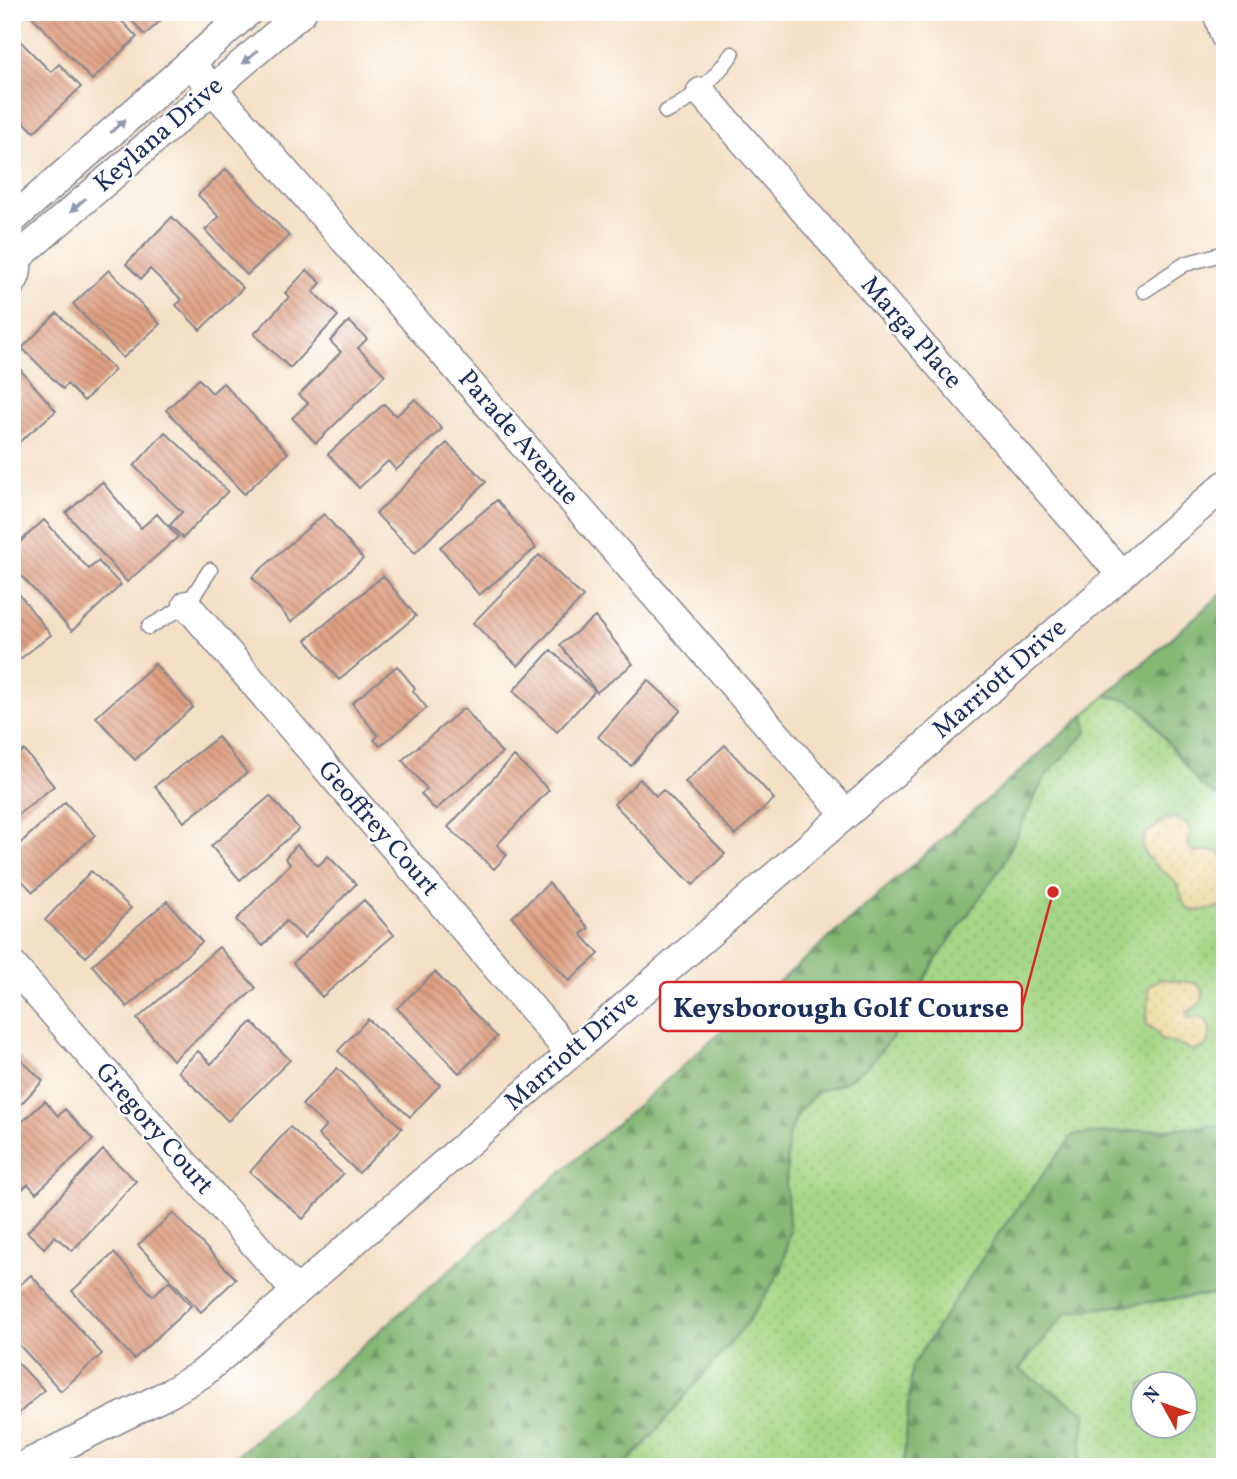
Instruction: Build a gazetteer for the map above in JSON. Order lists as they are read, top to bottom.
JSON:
{
  "streets": {
    "street": [
      "Keylana Drive",
      "Marga Place",
      "Parade Avenue",
      "Marriott Drive",
      "Geoffrey Court",
      "Gregory Court"
    ]
  },
  "crossings": [
    ["Keylana Drive", "Parade Avenue"],
    ["Marga Place", "Marriott Drive"],
    ["Parade Avenue", "Marriott Drive"],
    ["Marriott Drive", "Geoffrey Court"],
    ["Marriott Drive", "Gregory Court"]
  ],
  "places": ["Keysborough Golf Course"],
  "north": "top left"
}
